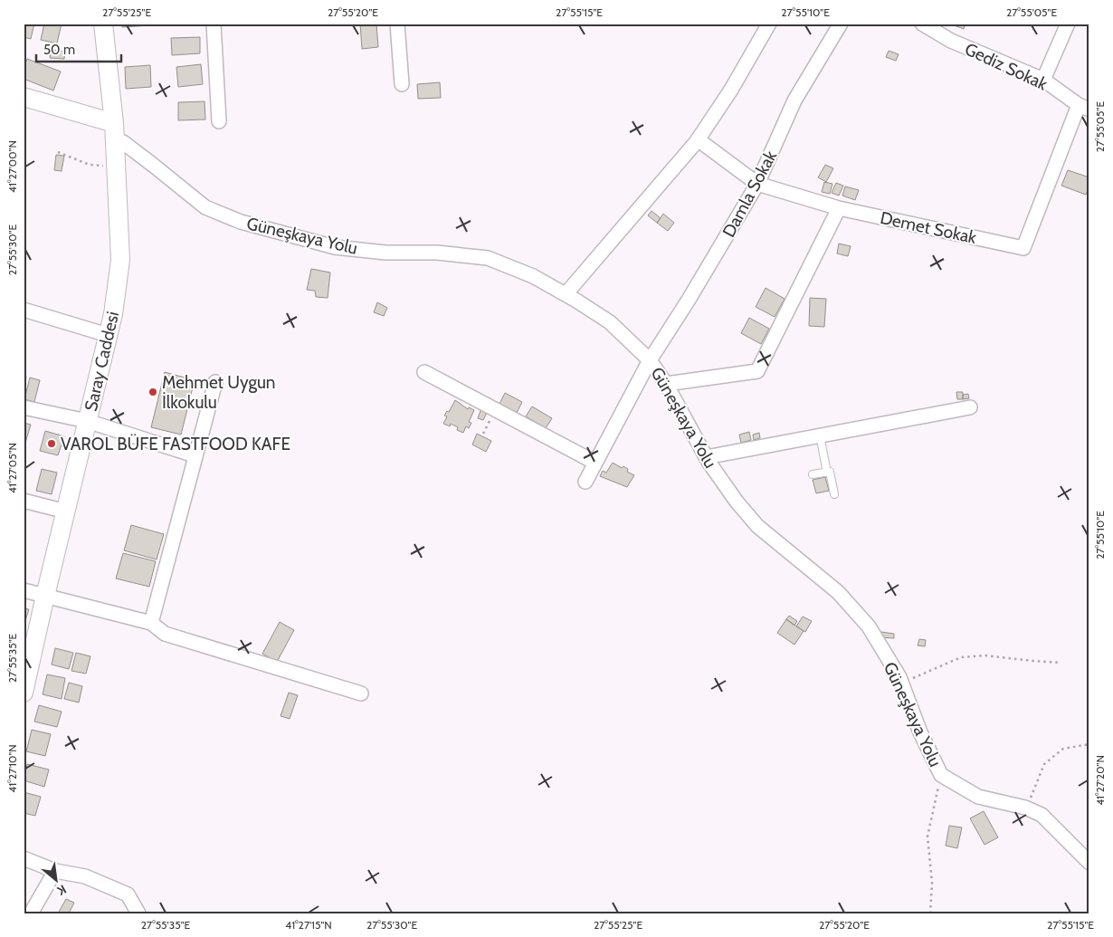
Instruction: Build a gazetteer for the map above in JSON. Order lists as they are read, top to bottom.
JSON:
{
  "streets": {
    "street": [
      "Gediz Sokak",
      "Damla Sokak",
      "Demet Sokak",
      "Güneşkaya Yolu",
      "Saray Caddesi"
    ]
  },
  "crossings": [
    ["Gediz Sokak", "Demet Sokak"],
    ["Damla Sokak", "Demet Sokak"],
    ["Damla Sokak", "Güneşkaya Yolu"],
    ["Güneşkaya Yolu", "Saray Caddesi"]
  ],
  "places": ["Mehmet Uygun İlkokulu", "VAROL BÜFE FASTFOOD KAFE"],
  "scale_bar": "50 m",
  "north": "bottom right",
  "coordinates": [
    "27°55'25\"E",
    "27°55'20\"E",
    "27°55'15\"E",
    "27°55'10\"E",
    "27°55'05\"E",
    "41°27'00\"N",
    "27°55'30\"E",
    "41°27'05\"N",
    "27°55'35\"E",
    "41°27'10\"N",
    "41°27'20\"N",
    "41°27'15\"N"
  ]
}
